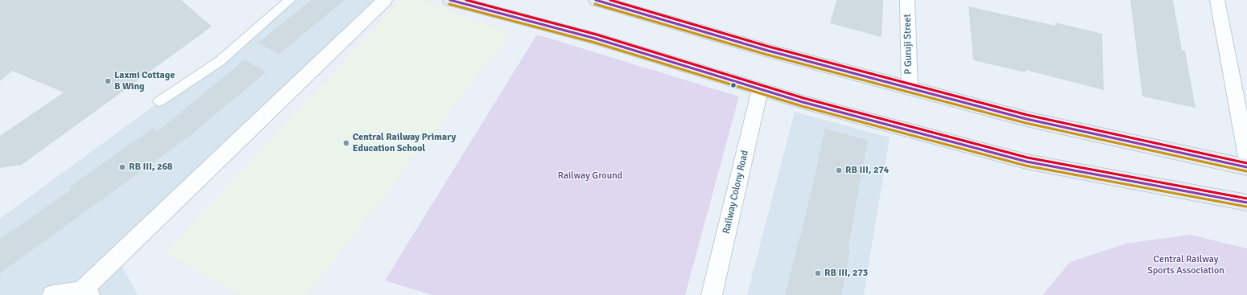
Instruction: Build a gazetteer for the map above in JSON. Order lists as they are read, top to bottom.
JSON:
{
  "streets": {
    "street": ["P Guruji Street", "Railway Colony Road"]
  },
  "parks": ["Railway Ground", "Central Railway Sports Association"],
  "places": [
    "Laxmi Cottage B Wing",
    "Central Railway Primary Education School",
    "RB III, 268",
    "RB III, 274",
    "RB III, 273"
  ]
}
